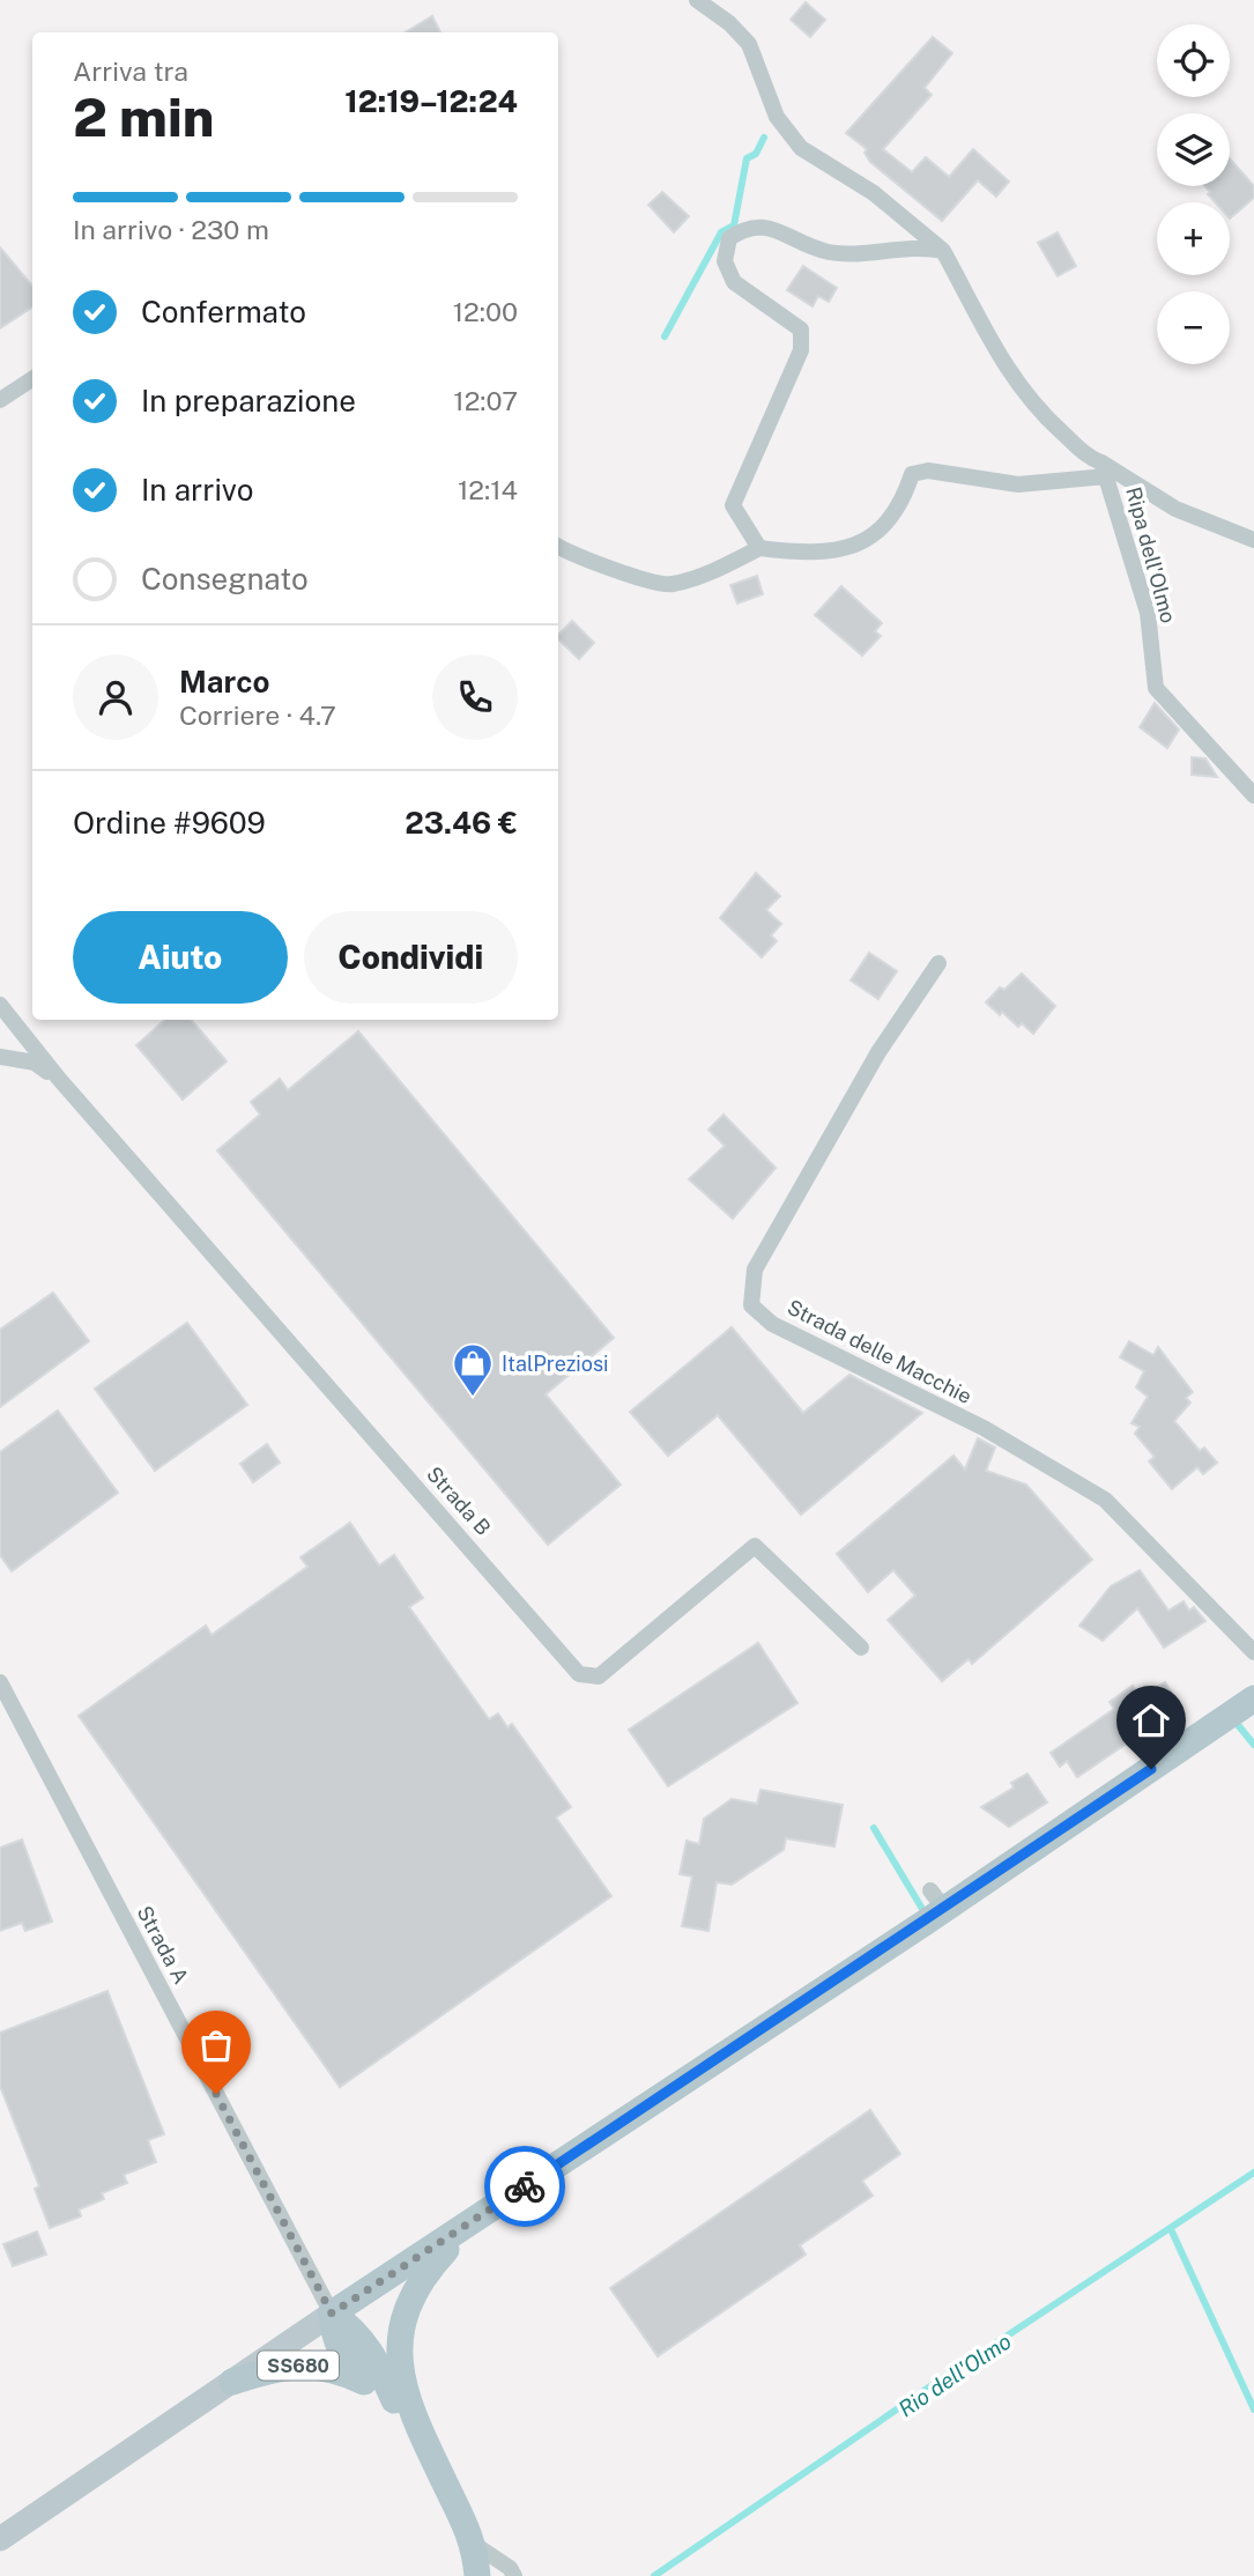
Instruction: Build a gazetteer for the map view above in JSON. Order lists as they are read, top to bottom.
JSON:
{
  "streets": {
    "main road": ["SS680"],
    "street": [
      "Ripa dell'Olmo",
      "Strada delle Macchie",
      "Strada B",
      "Strada A"
    ]
  },
  "crossings": [
    ["Strada A", "SS680"]
  ],
  "water": ["Rio dell'Olmo"],
  "places": {
    "shop": ["ItalPreziosi"]
  },
  "page": {
    "map_buttons": ["+", "−"],
    "heading": ["2 min", "Arriva tra", "12:19–12:24"],
    "panel": [
      "Marco",
      "Corriere · 4.7",
      "Ordine #9609",
      "23.46 €"
    ],
    "bar": "In arrivo · 230 m",
    "list": [
      ["Confermato", "12:00"],
      ["In preparazione", "12:07"],
      ["In arrivo", "12:14"],
      "Consegnato"
    ],
    "buttons": ["Aiuto", "Condividi"]
  }
}
